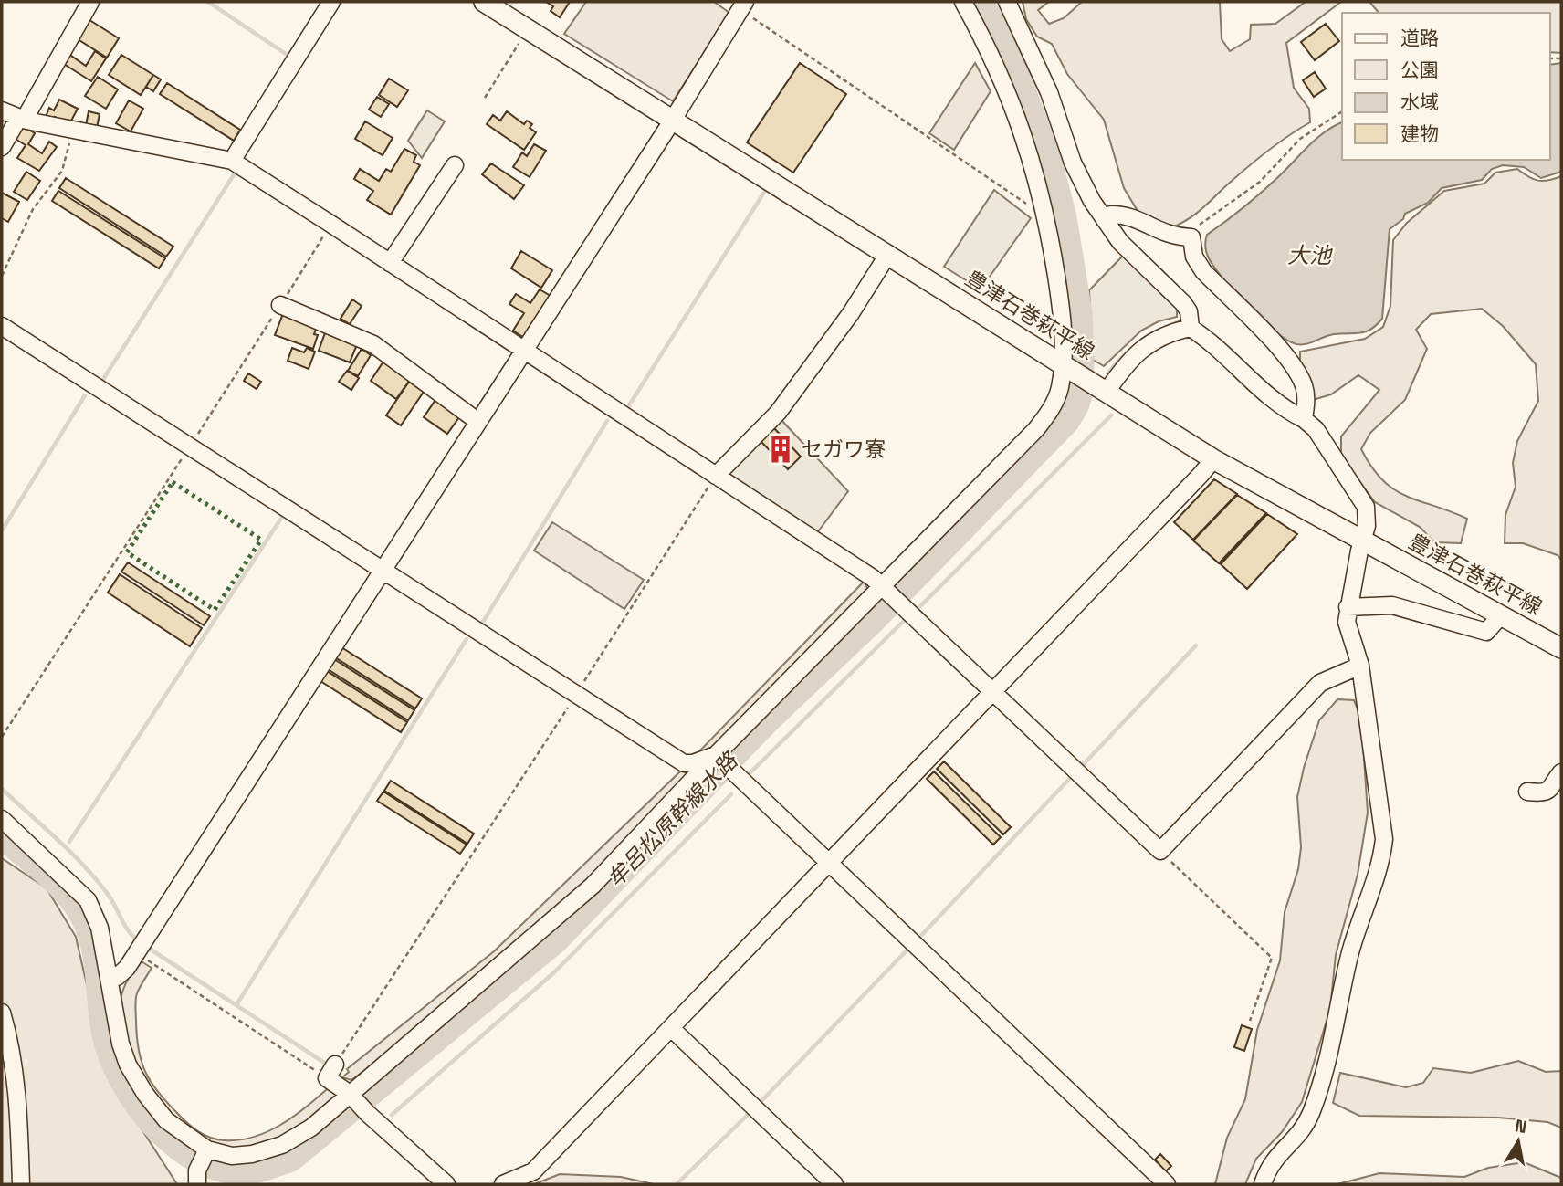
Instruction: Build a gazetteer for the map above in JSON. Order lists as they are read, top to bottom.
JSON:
{
  "streets": {
    "main road": ["豊津石巻萩平線"]
  },
  "water": ["大池", "牟呂松原幹線水路"],
  "places": {
    "building": ["セガワ寮"]
  },
  "legend": [
    "道路",
    "公園",
    "水域",
    "建物"
  ],
  "north": "top"
}
